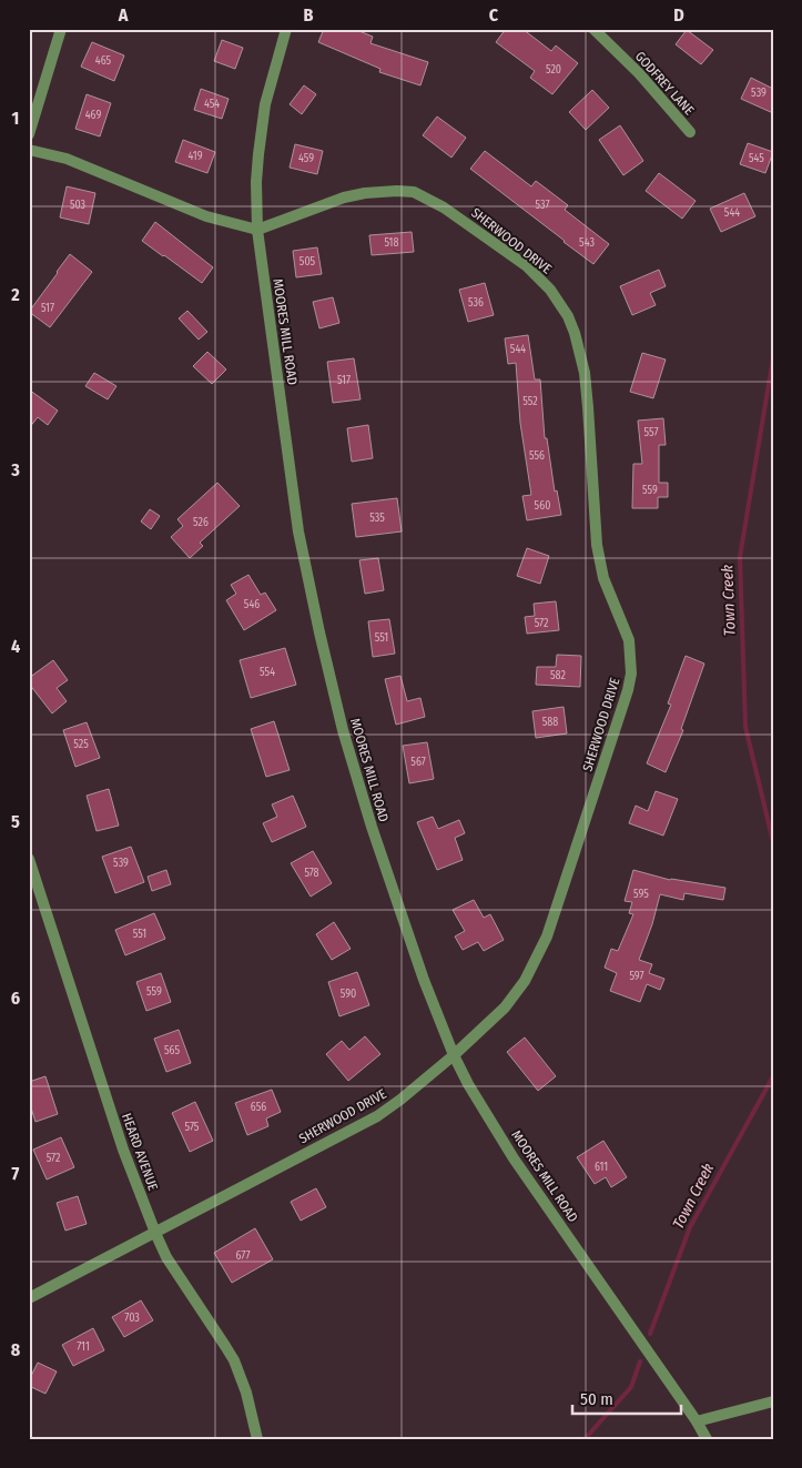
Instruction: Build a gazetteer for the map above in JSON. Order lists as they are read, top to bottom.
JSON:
{
  "streets": {
    "street": [
      "GODFREY LANE",
      "SHERWOOD DRIVE",
      "MOORES MILL ROAD",
      "HEARD AVENUE"
    ]
  },
  "crossings": [
    ["SHERWOOD DRIVE", "MOORES MILL ROAD"],
    ["SHERWOOD DRIVE", "HEARD AVENUE"]
  ],
  "water": ["Town Creek"],
  "house_numbers": [
    "465",
    "520",
    "539",
    "454",
    "469",
    "419",
    "459",
    "545",
    "503",
    "537",
    "544",
    "518",
    "543",
    "505",
    "536",
    "517",
    "544",
    "517",
    "552",
    "557",
    "556",
    "559",
    "560",
    "535",
    "526",
    "546",
    "572",
    "551",
    "554",
    "582",
    "588",
    "525",
    "567",
    "539",
    "578",
    "595",
    "551",
    "597",
    "559",
    "590",
    "565",
    "656",
    "575",
    "572",
    "611",
    "677",
    "703",
    "711"
  ],
  "scale_bar": "50 m",
  "grid": {
    "columns": [
      "A",
      "B",
      "C",
      "D"
    ],
    "rows": [
      "1",
      "2",
      "3",
      "4",
      "5",
      "6",
      "7",
      "8"
    ]
  }
}
